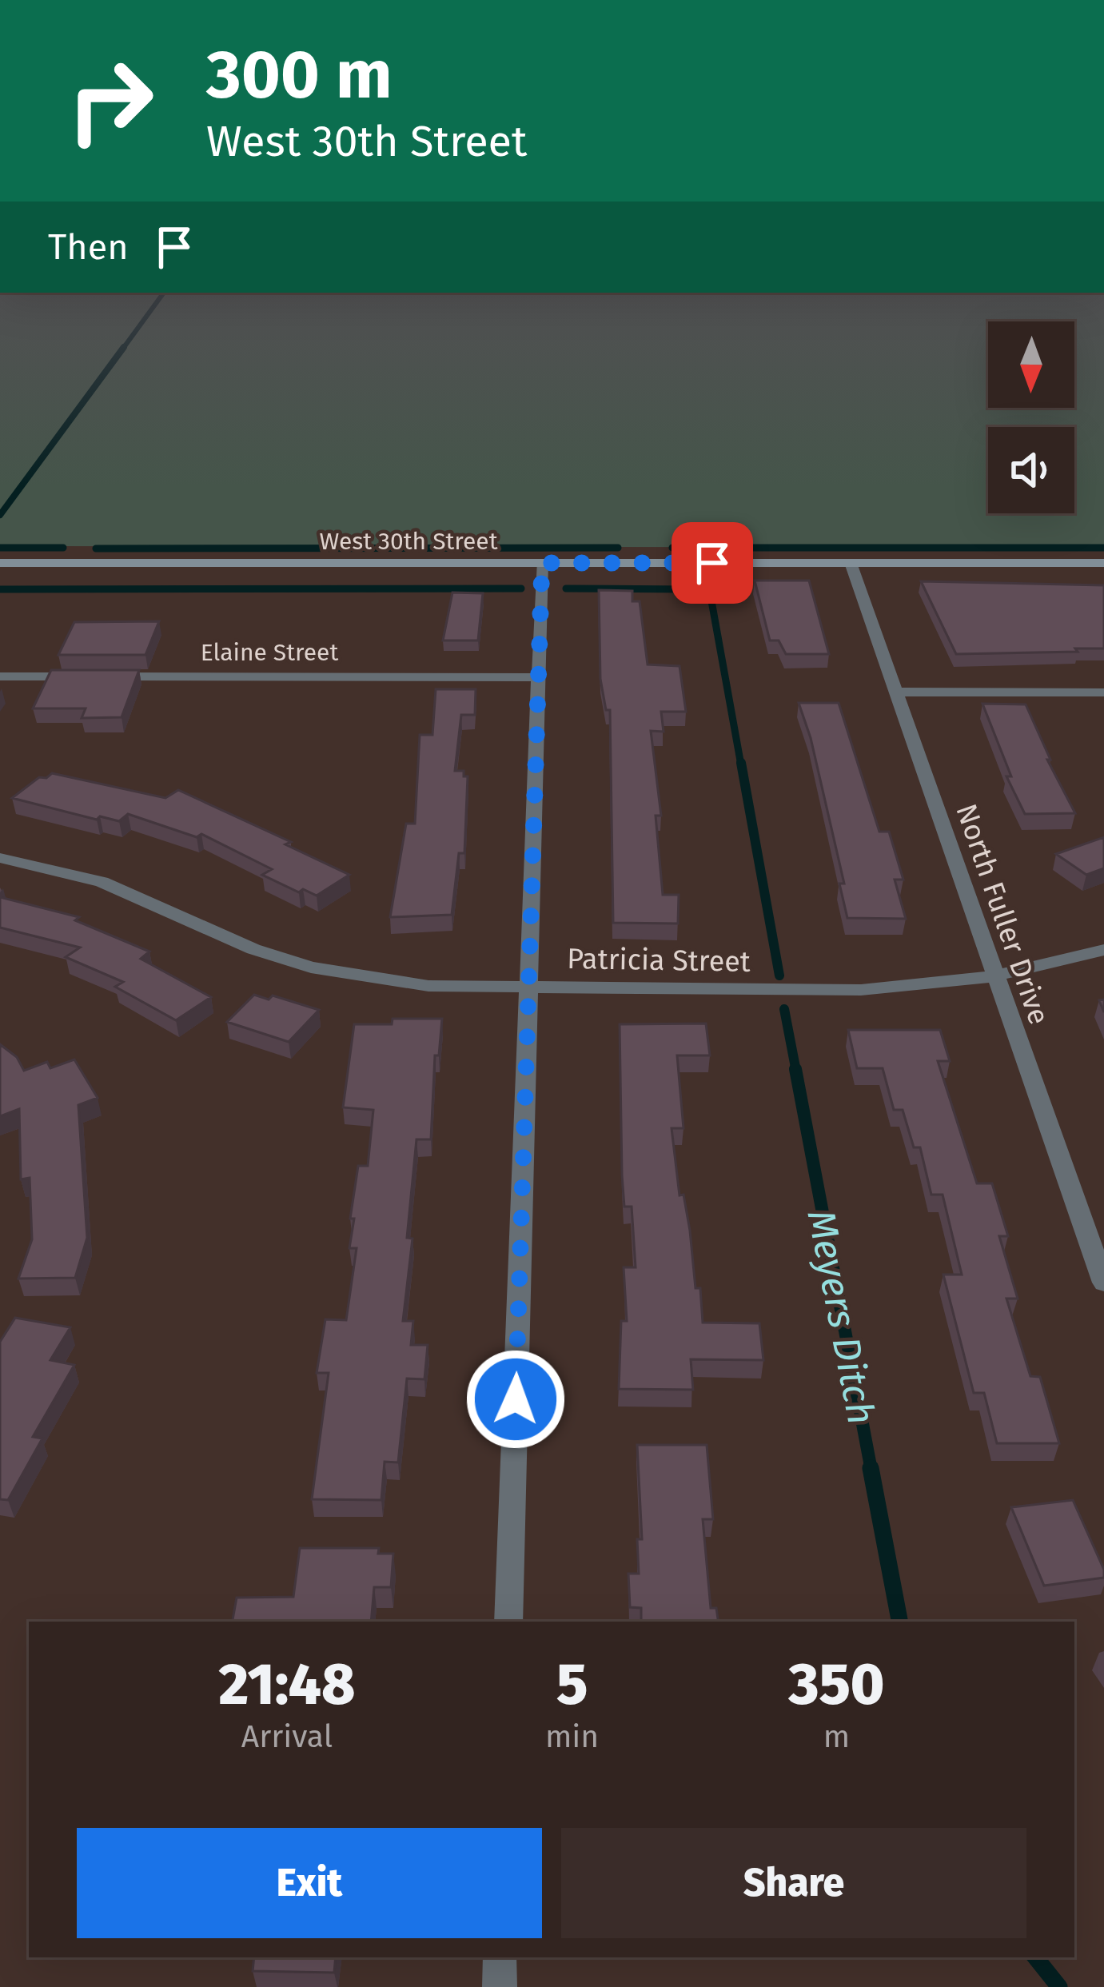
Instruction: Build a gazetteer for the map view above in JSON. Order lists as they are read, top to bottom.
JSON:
{
  "streets": {
    "street": [
      "West 30th Street",
      "Elaine Street",
      "North Fuller Drive",
      "Patricia Street"
    ]
  },
  "crossings": [
    ["West 30th Street", "North Fuller Drive"],
    ["North Fuller Drive", "Patricia Street"]
  ],
  "water": ["Meyers Ditch"],
  "north": "bottom",
  "page": {
    "turn": ["300 m", "West 30th Street"],
    "then": "Then",
    "eta": [
      "21:48",
      "Arrival",
      "5",
      "min",
      "350",
      "m"
    ],
    "buttons": ["Exit", "Share"]
  }
}
